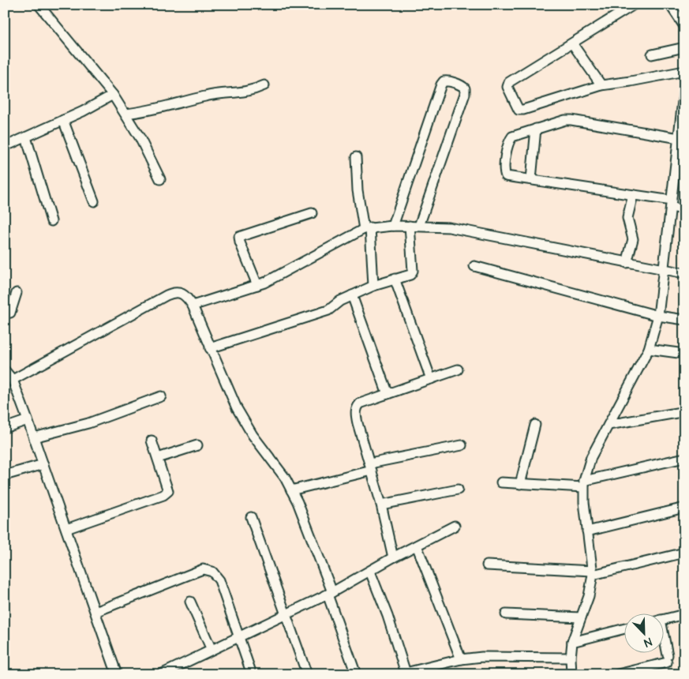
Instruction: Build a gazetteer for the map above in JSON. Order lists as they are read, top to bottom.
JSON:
{
  "north": "bottom right"
}
